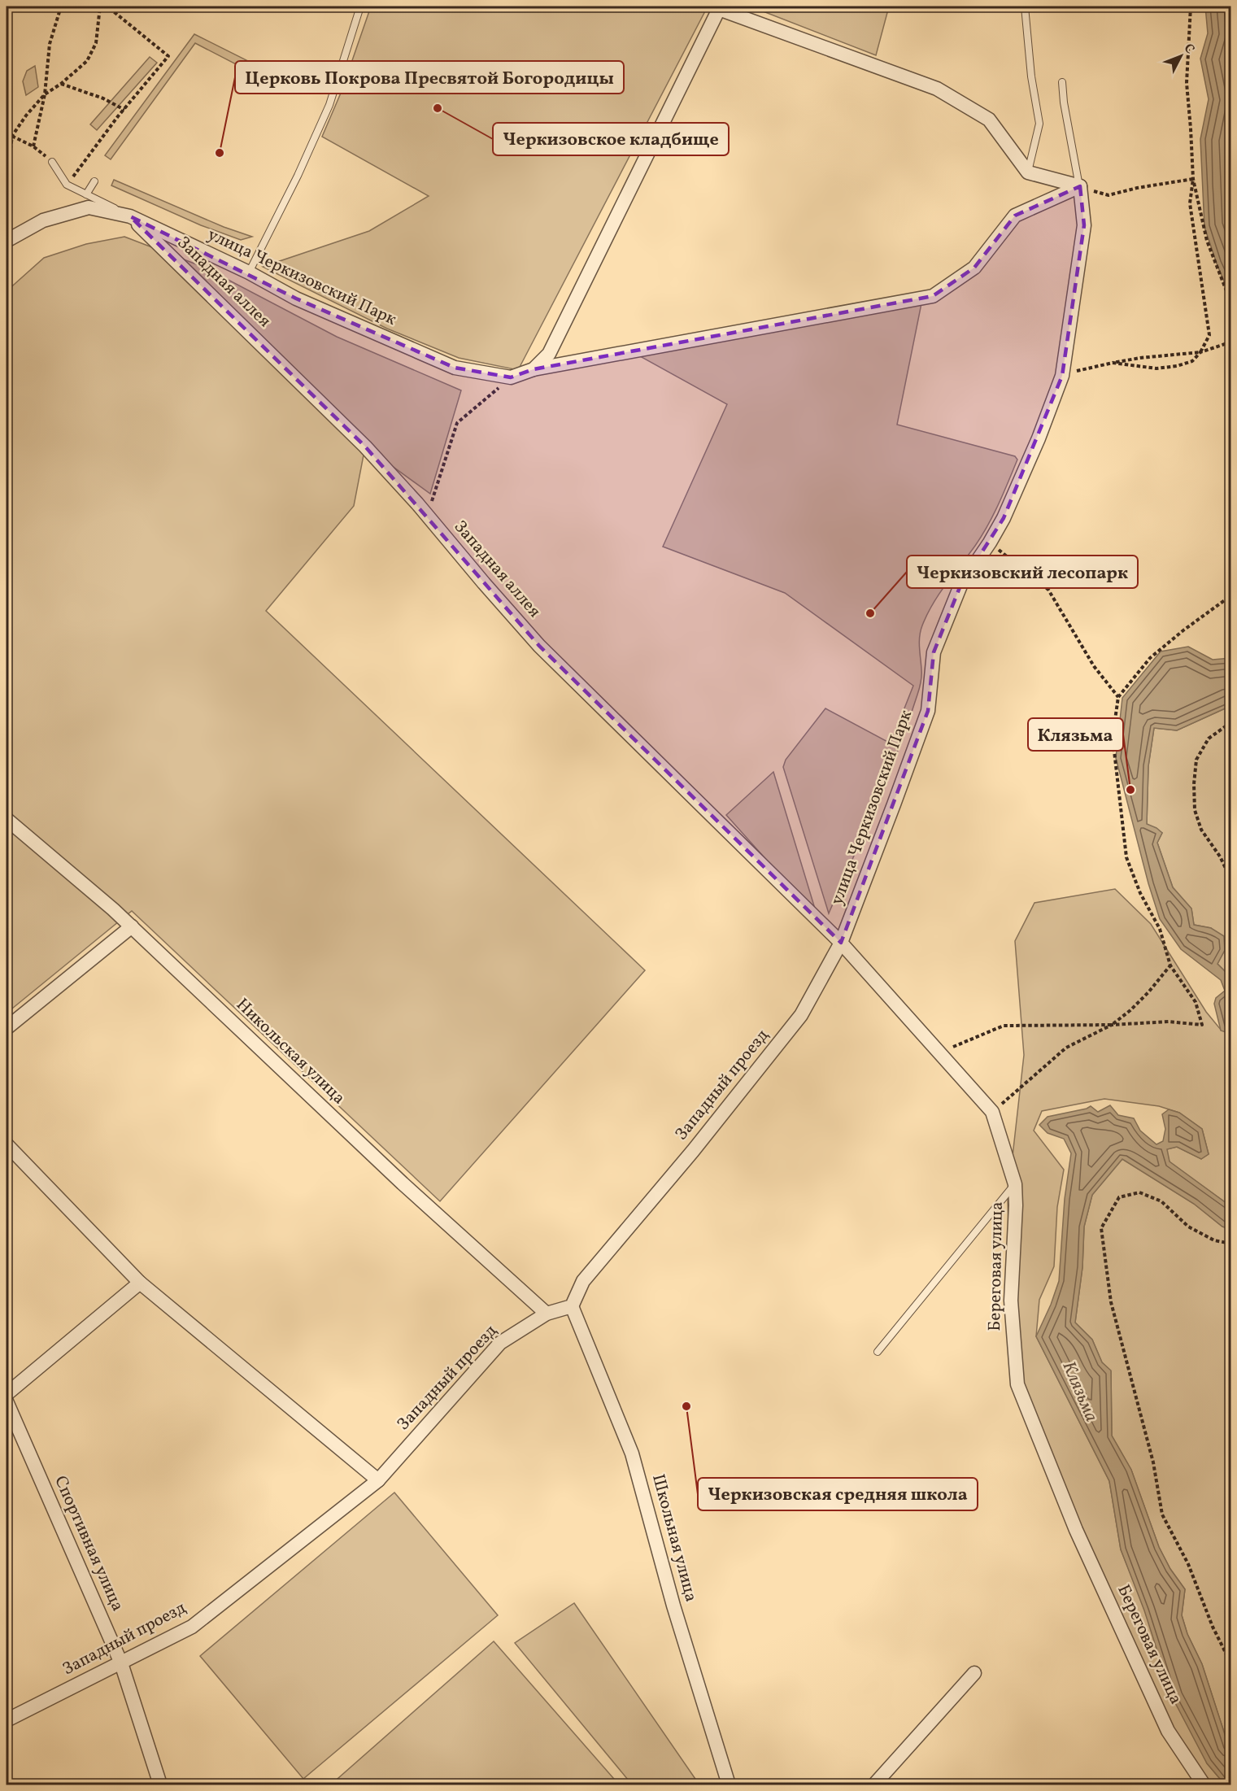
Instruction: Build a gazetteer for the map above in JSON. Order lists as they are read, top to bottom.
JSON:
{
  "streets": {
    "street": [
      "улица Черкизовский Парк",
      "Западная аллея",
      "Никольская улица",
      "Западный проезд",
      "Береговая улица",
      "Школьная улица",
      "Спортивная улица"
    ]
  },
  "crossings": [
    ["улица Черкизовский Парк", "Западная аллея"],
    ["улица Черкизовский Парк", "Западный проезд"],
    ["улица Черкизовский Парк", "Береговая улица"],
    ["Западная аллея", "Западный проезд"],
    ["Западная аллея", "Береговая улица"],
    ["Никольская улица", "Западный проезд"],
    ["Западный проезд", "Береговая улица"],
    ["Западный проезд", "Школьная улица"],
    ["Западный проезд", "Спортивная улица"]
  ],
  "water": ["Клязьма"],
  "places": [
    "Черкизовское кладбище",
    "Церковь Покрова Пресвятой Богородицы",
    "Черкизовский лесопарк",
    "Клязьма",
    "Черкизовская средняя школа"
  ],
  "north": "top right"
}
